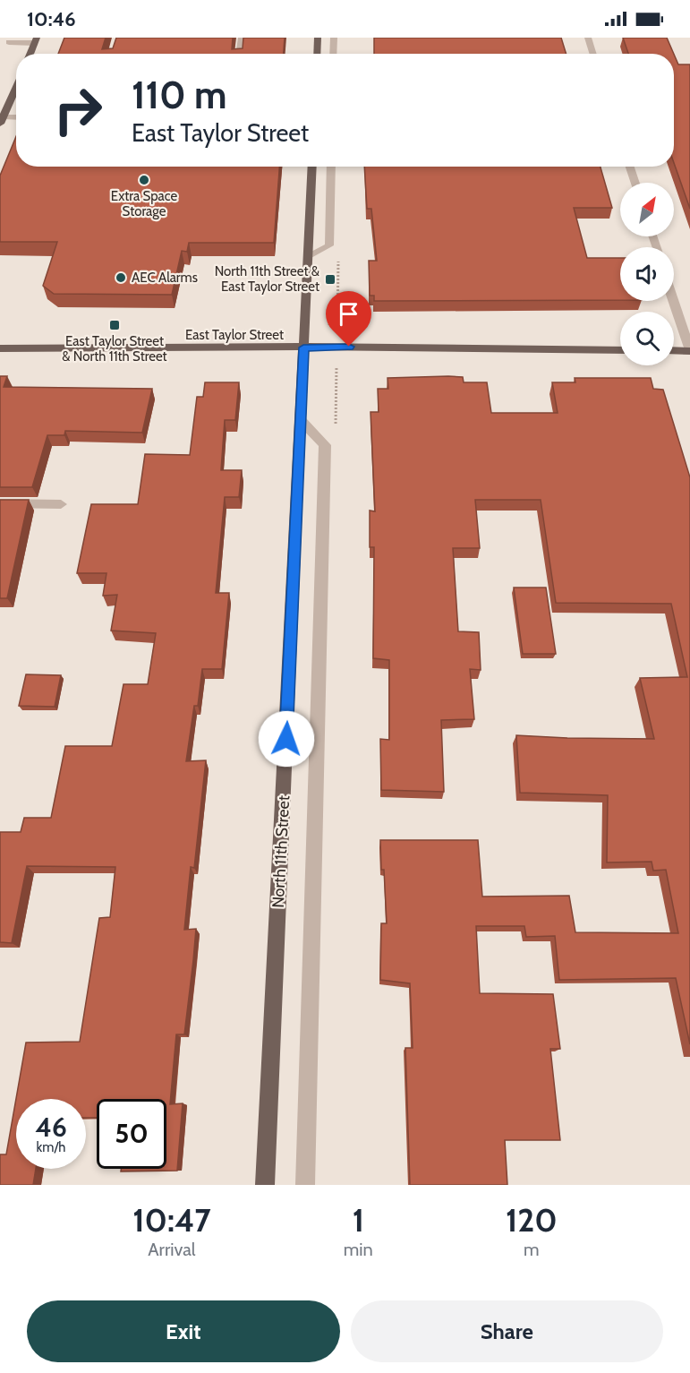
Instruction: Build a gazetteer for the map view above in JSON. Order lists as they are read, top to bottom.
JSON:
{
  "streets": {
    "main road": ["East Taylor Street", "North 11th Street"]
  },
  "crossings": [
    ["East Taylor Street", "North 11th Street"]
  ],
  "places": {
    "other": ["Extra Space Storage", "AEC Alarms"],
    "transit": ["North 11th Street & East Taylor Street", "East Taylor Street & North 11th Street"]
  },
  "north": "top right",
  "page": {
    "status": "10:46",
    "turn": ["110 m", "East Taylor Street"],
    "speed": "46 km/h",
    "limit": "50",
    "eta": [
      "10:47",
      "Arrival",
      "1",
      "min",
      "120",
      "m"
    ],
    "buttons": ["Exit", "Share"]
  }
}
